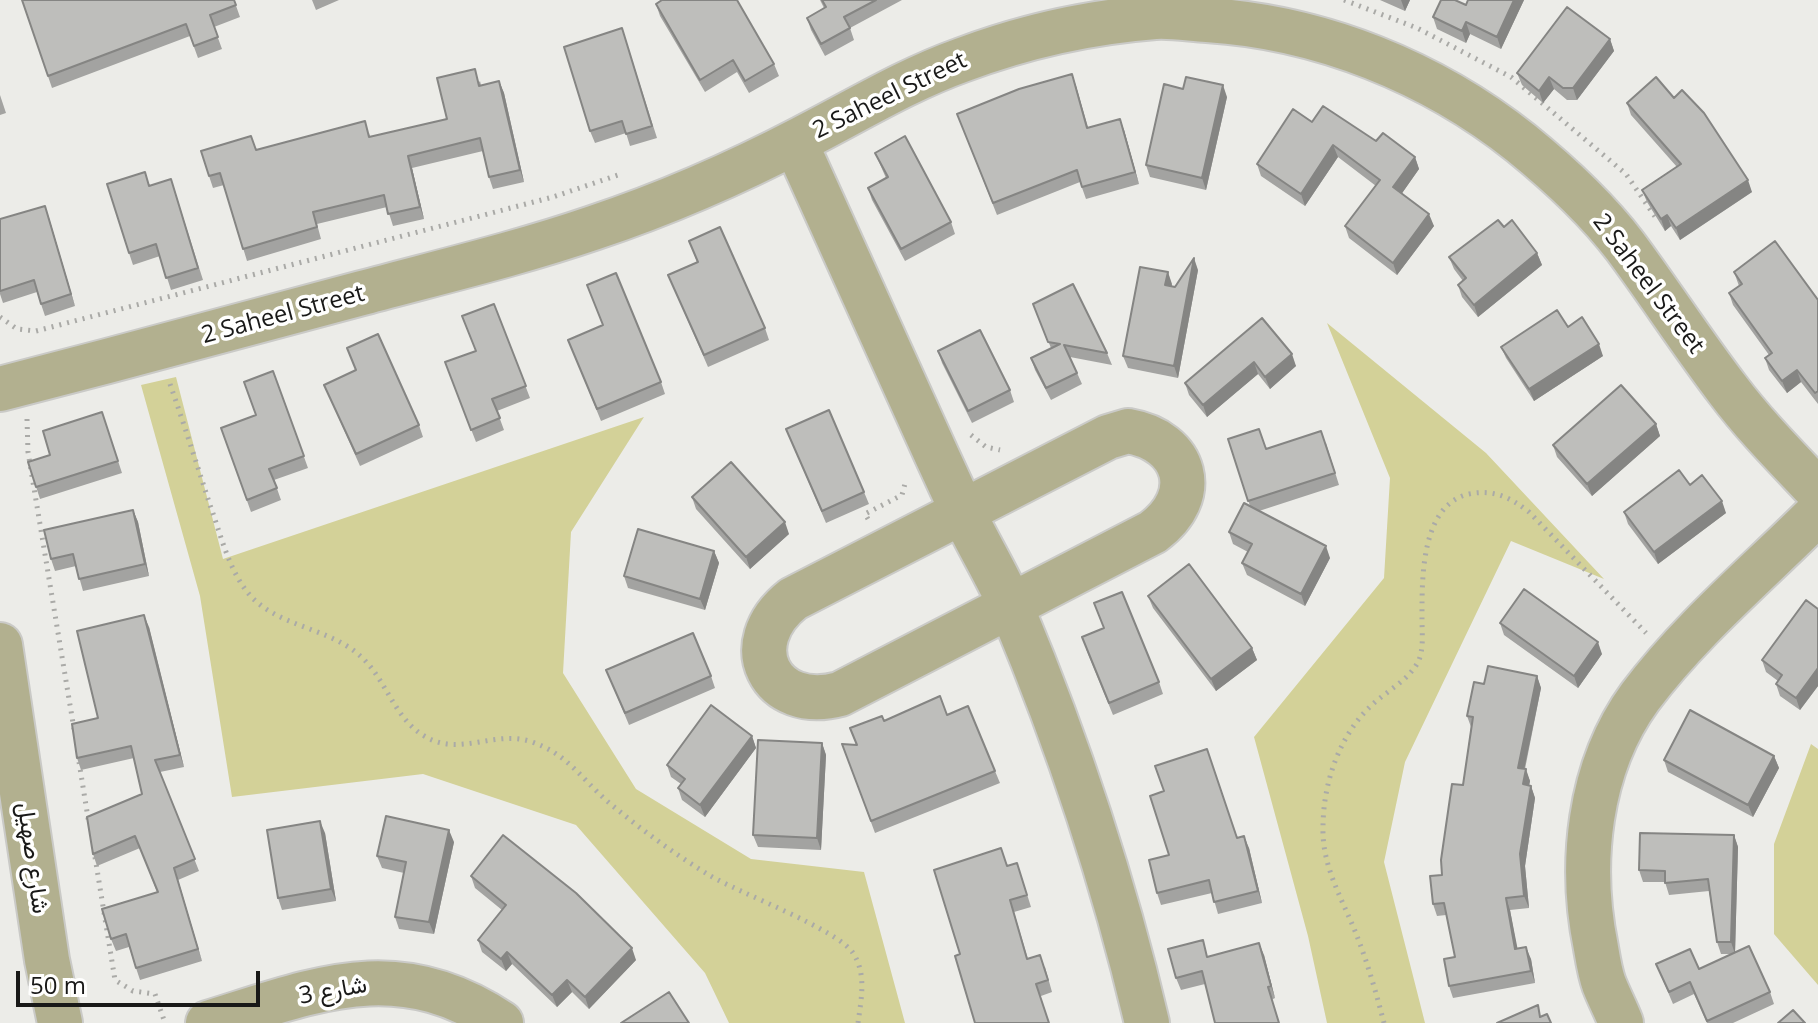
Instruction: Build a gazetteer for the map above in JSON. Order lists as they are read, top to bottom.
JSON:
{
  "streets": {
    "street": ["2 Saheel Street", "شارع صهيل", "3 شارع"]
  },
  "scale_bar": "50 m"
}
